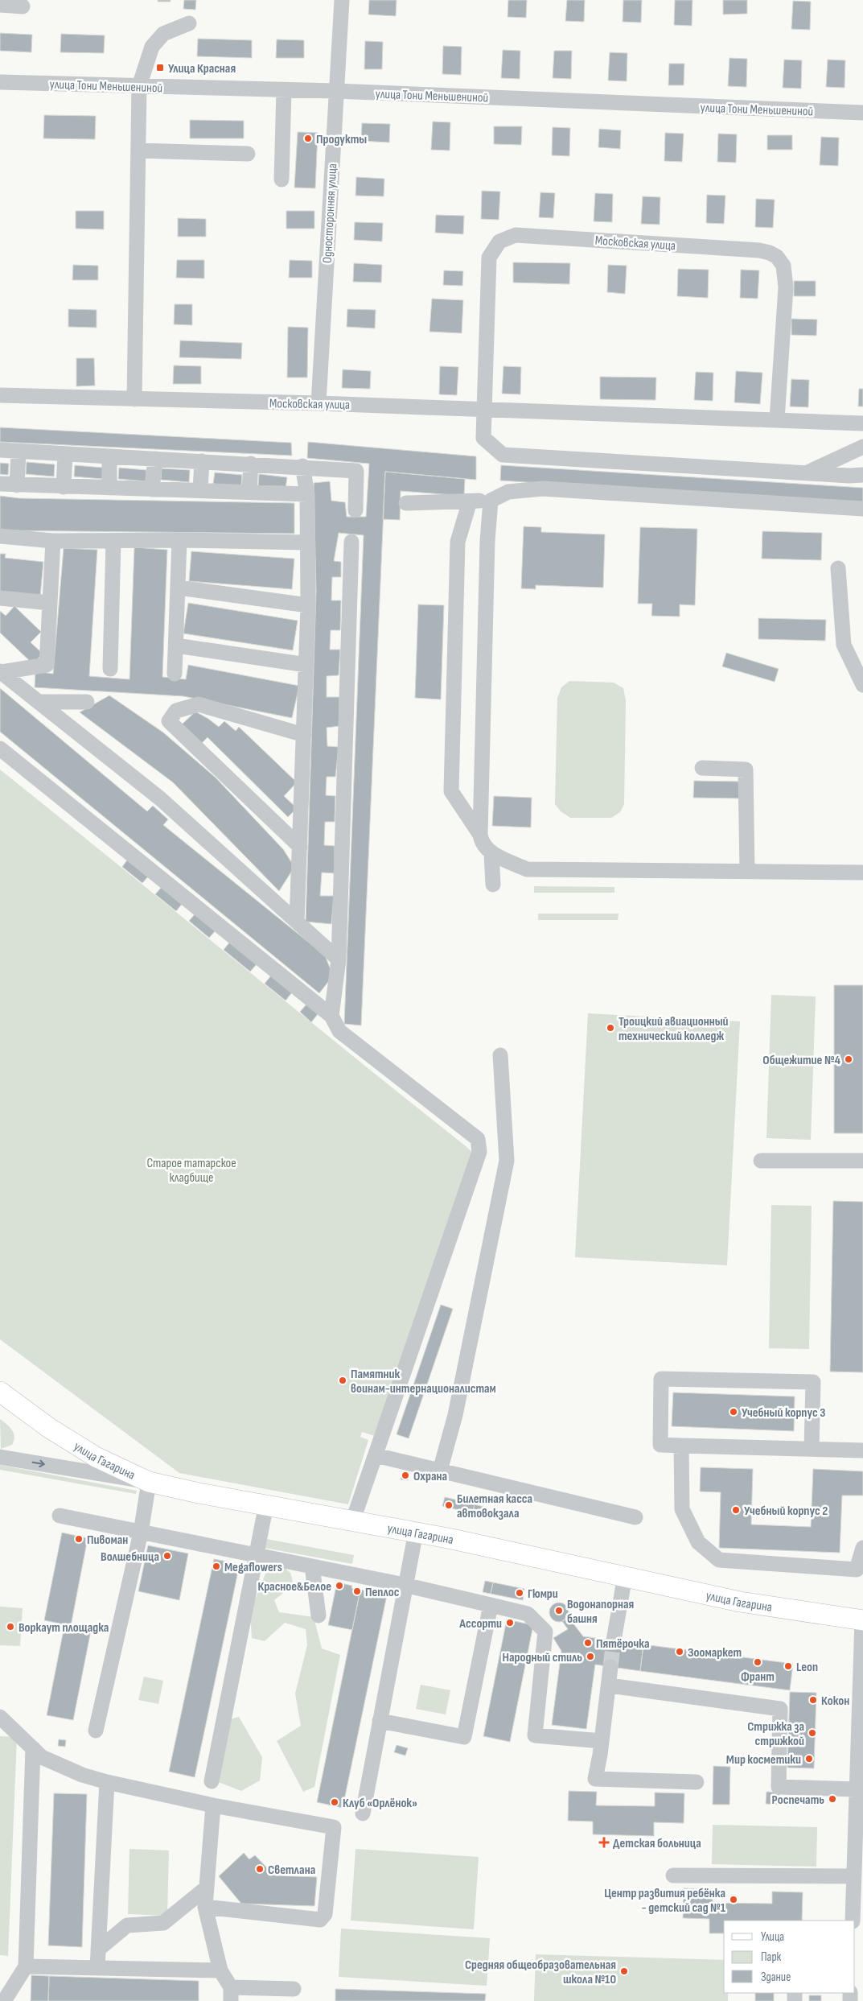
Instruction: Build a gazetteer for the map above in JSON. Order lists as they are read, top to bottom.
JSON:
{
  "streets": {
    "main road": ["улица Гагарина"],
    "street": ["улица Тони Меньшениной", "Односторонняя улица", "Московская улица"]
  },
  "crossings": [
    ["улица Тони Меньшениной", "Односторонняя улица"],
    ["Односторонняя улица", "Московская улица"]
  ],
  "parks": ["Старое татарское кладбище"],
  "places": {
    "transit": ["Улица Красная"],
    "other": [
      "Продукты",
      "Троицкий авиационный технический колледж",
      "Общежитие №4",
      "Памятник воинам-интернационалистам",
      "Учебный корпус 3",
      "Охрана",
      "Билетная касса автовокзала",
      "Учебный корпус 2",
      "Пивоман",
      "Волшебница",
      "Megaflowers",
      "Красное&Белое",
      "Пеплос",
      "Гюмри",
      "Водонапорная башня",
      "Ассорти",
      "Воркаут площадка",
      "Пятёрочка",
      "Зоомаркет",
      "Народный стиль",
      "Франт",
      "Leon",
      "Кокон",
      "Стрижка за стрижкой",
      "Мир косметики",
      "Роспечать",
      "Клуб «Орлёнок»",
      "Светлана",
      "Центр развития ребёнка - детский сад №1",
      "Средняя общеобразовательная школа №10"
    ],
    "health": ["Детская больница"]
  },
  "legend": ["Улица", "Парк", "Здание"]
}
